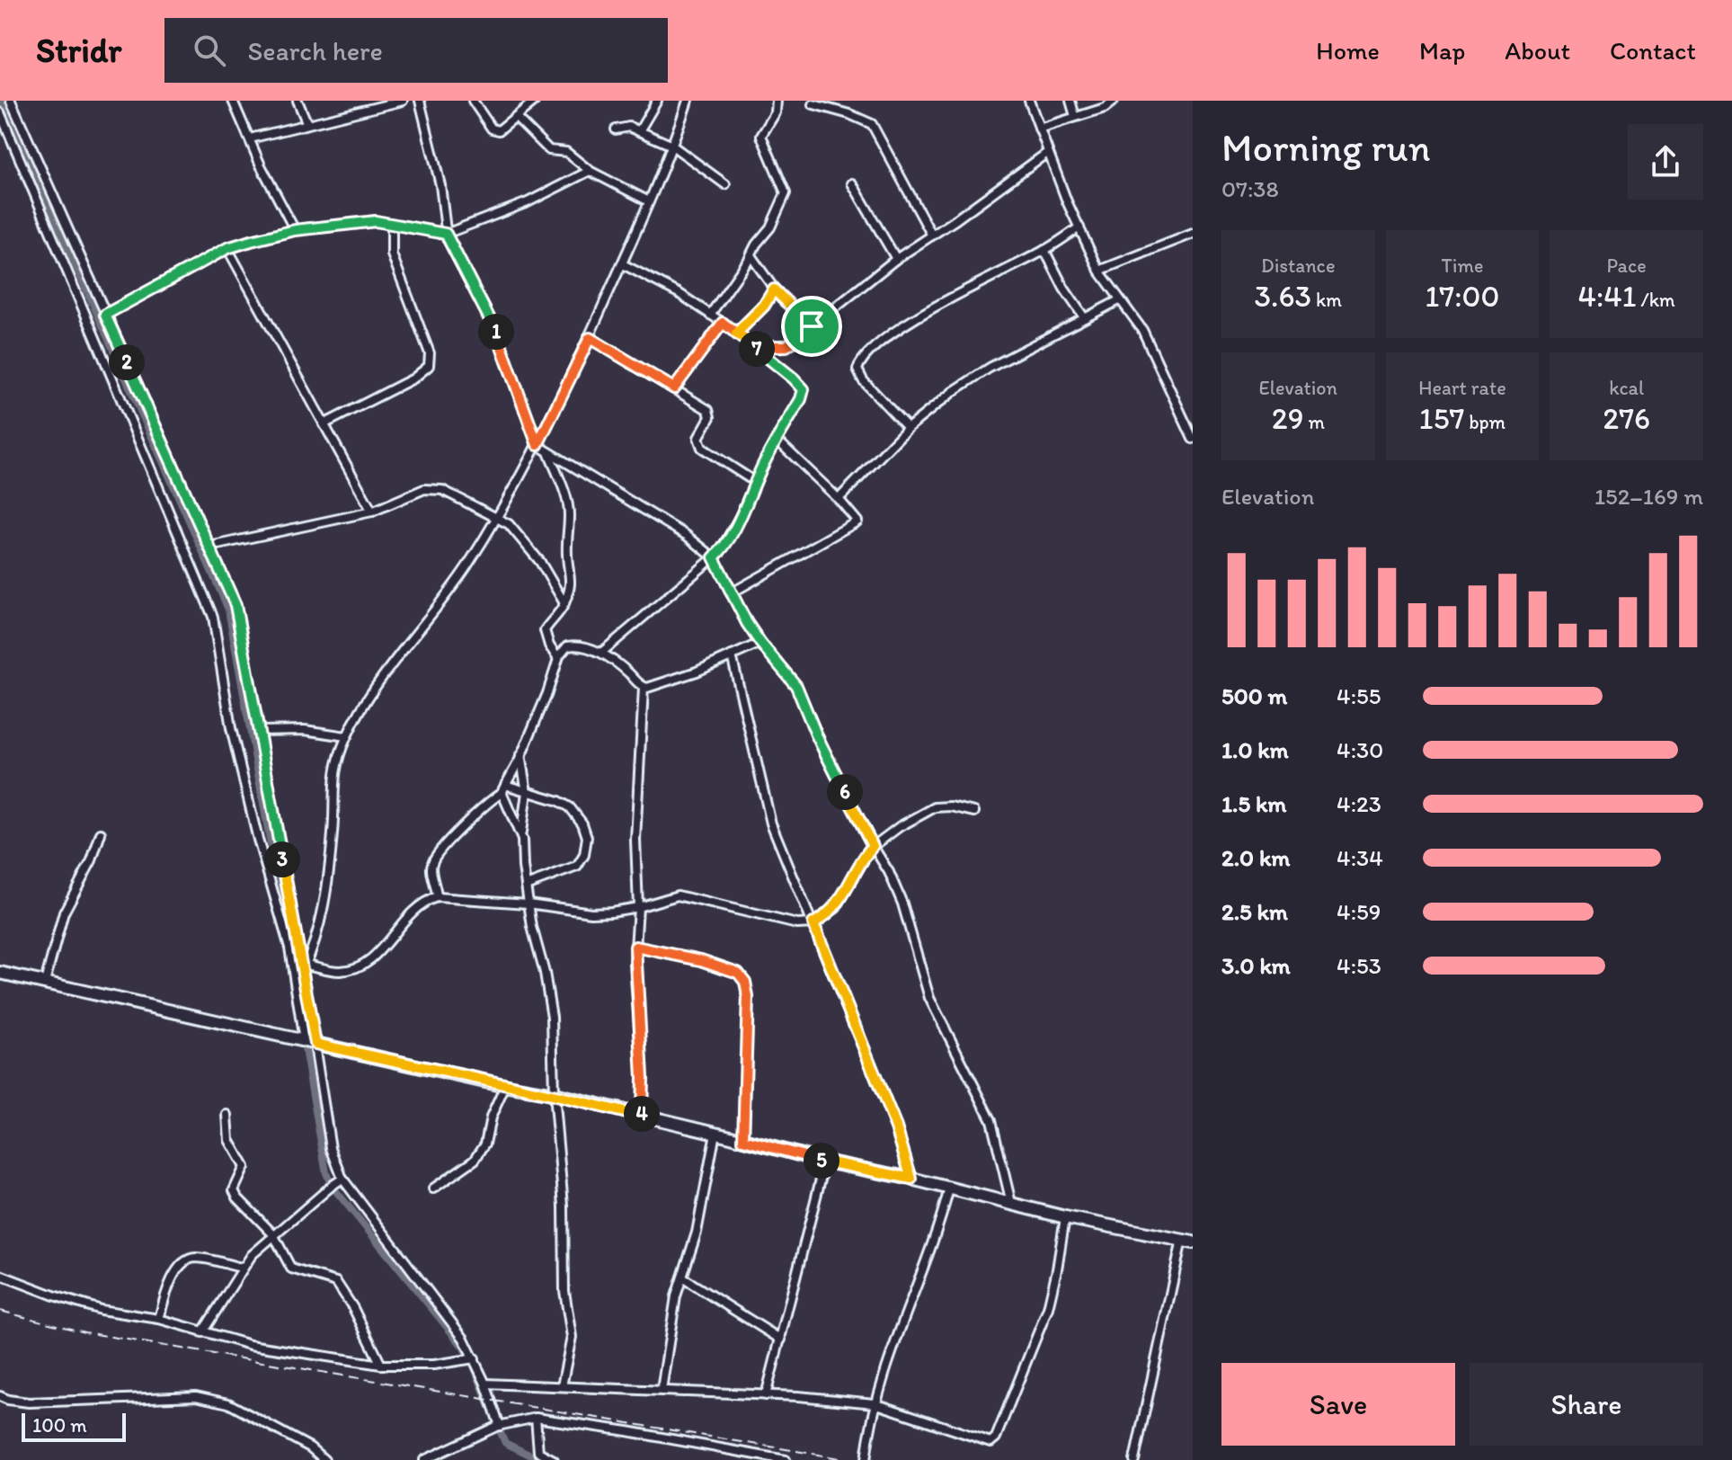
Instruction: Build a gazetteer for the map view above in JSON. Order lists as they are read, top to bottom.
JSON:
{
  "scale_bar": "100 m",
  "page": {
    "header": "Stridr",
    "search": "Search here",
    "nav": [
      "Home",
      "Map",
      "About",
      "Contact"
    ],
    "heading": ["Morning run", "07:38"],
    "stats": [
      ["Distance", "3.63 km"],
      ["Time", "17:00"],
      ["Pace", "4:41 /km"],
      ["Elevation", "29 m"],
      ["Heart rate", "157 bpm"],
      ["kcal", "276"]
    ],
    "pins": [
      "1",
      "7",
      "2",
      "6",
      "3",
      "4",
      "5"
    ],
    "chart": ["Elevation", "152–169 m"],
    "list": [
      {
        "name": "500 m",
        "note": "4:55"
      },
      {
        "name": "1.0 km",
        "note": "4:30"
      },
      {
        "name": "1.5 km",
        "note": "4:23"
      },
      {
        "name": "2.0 km",
        "note": "4:34"
      },
      {
        "name": "2.5 km",
        "note": "4:59"
      },
      {
        "name": "3.0 km",
        "note": "4:53"
      }
    ],
    "buttons": ["Save", "Share"],
    "scale": "100 m"
  }
}
